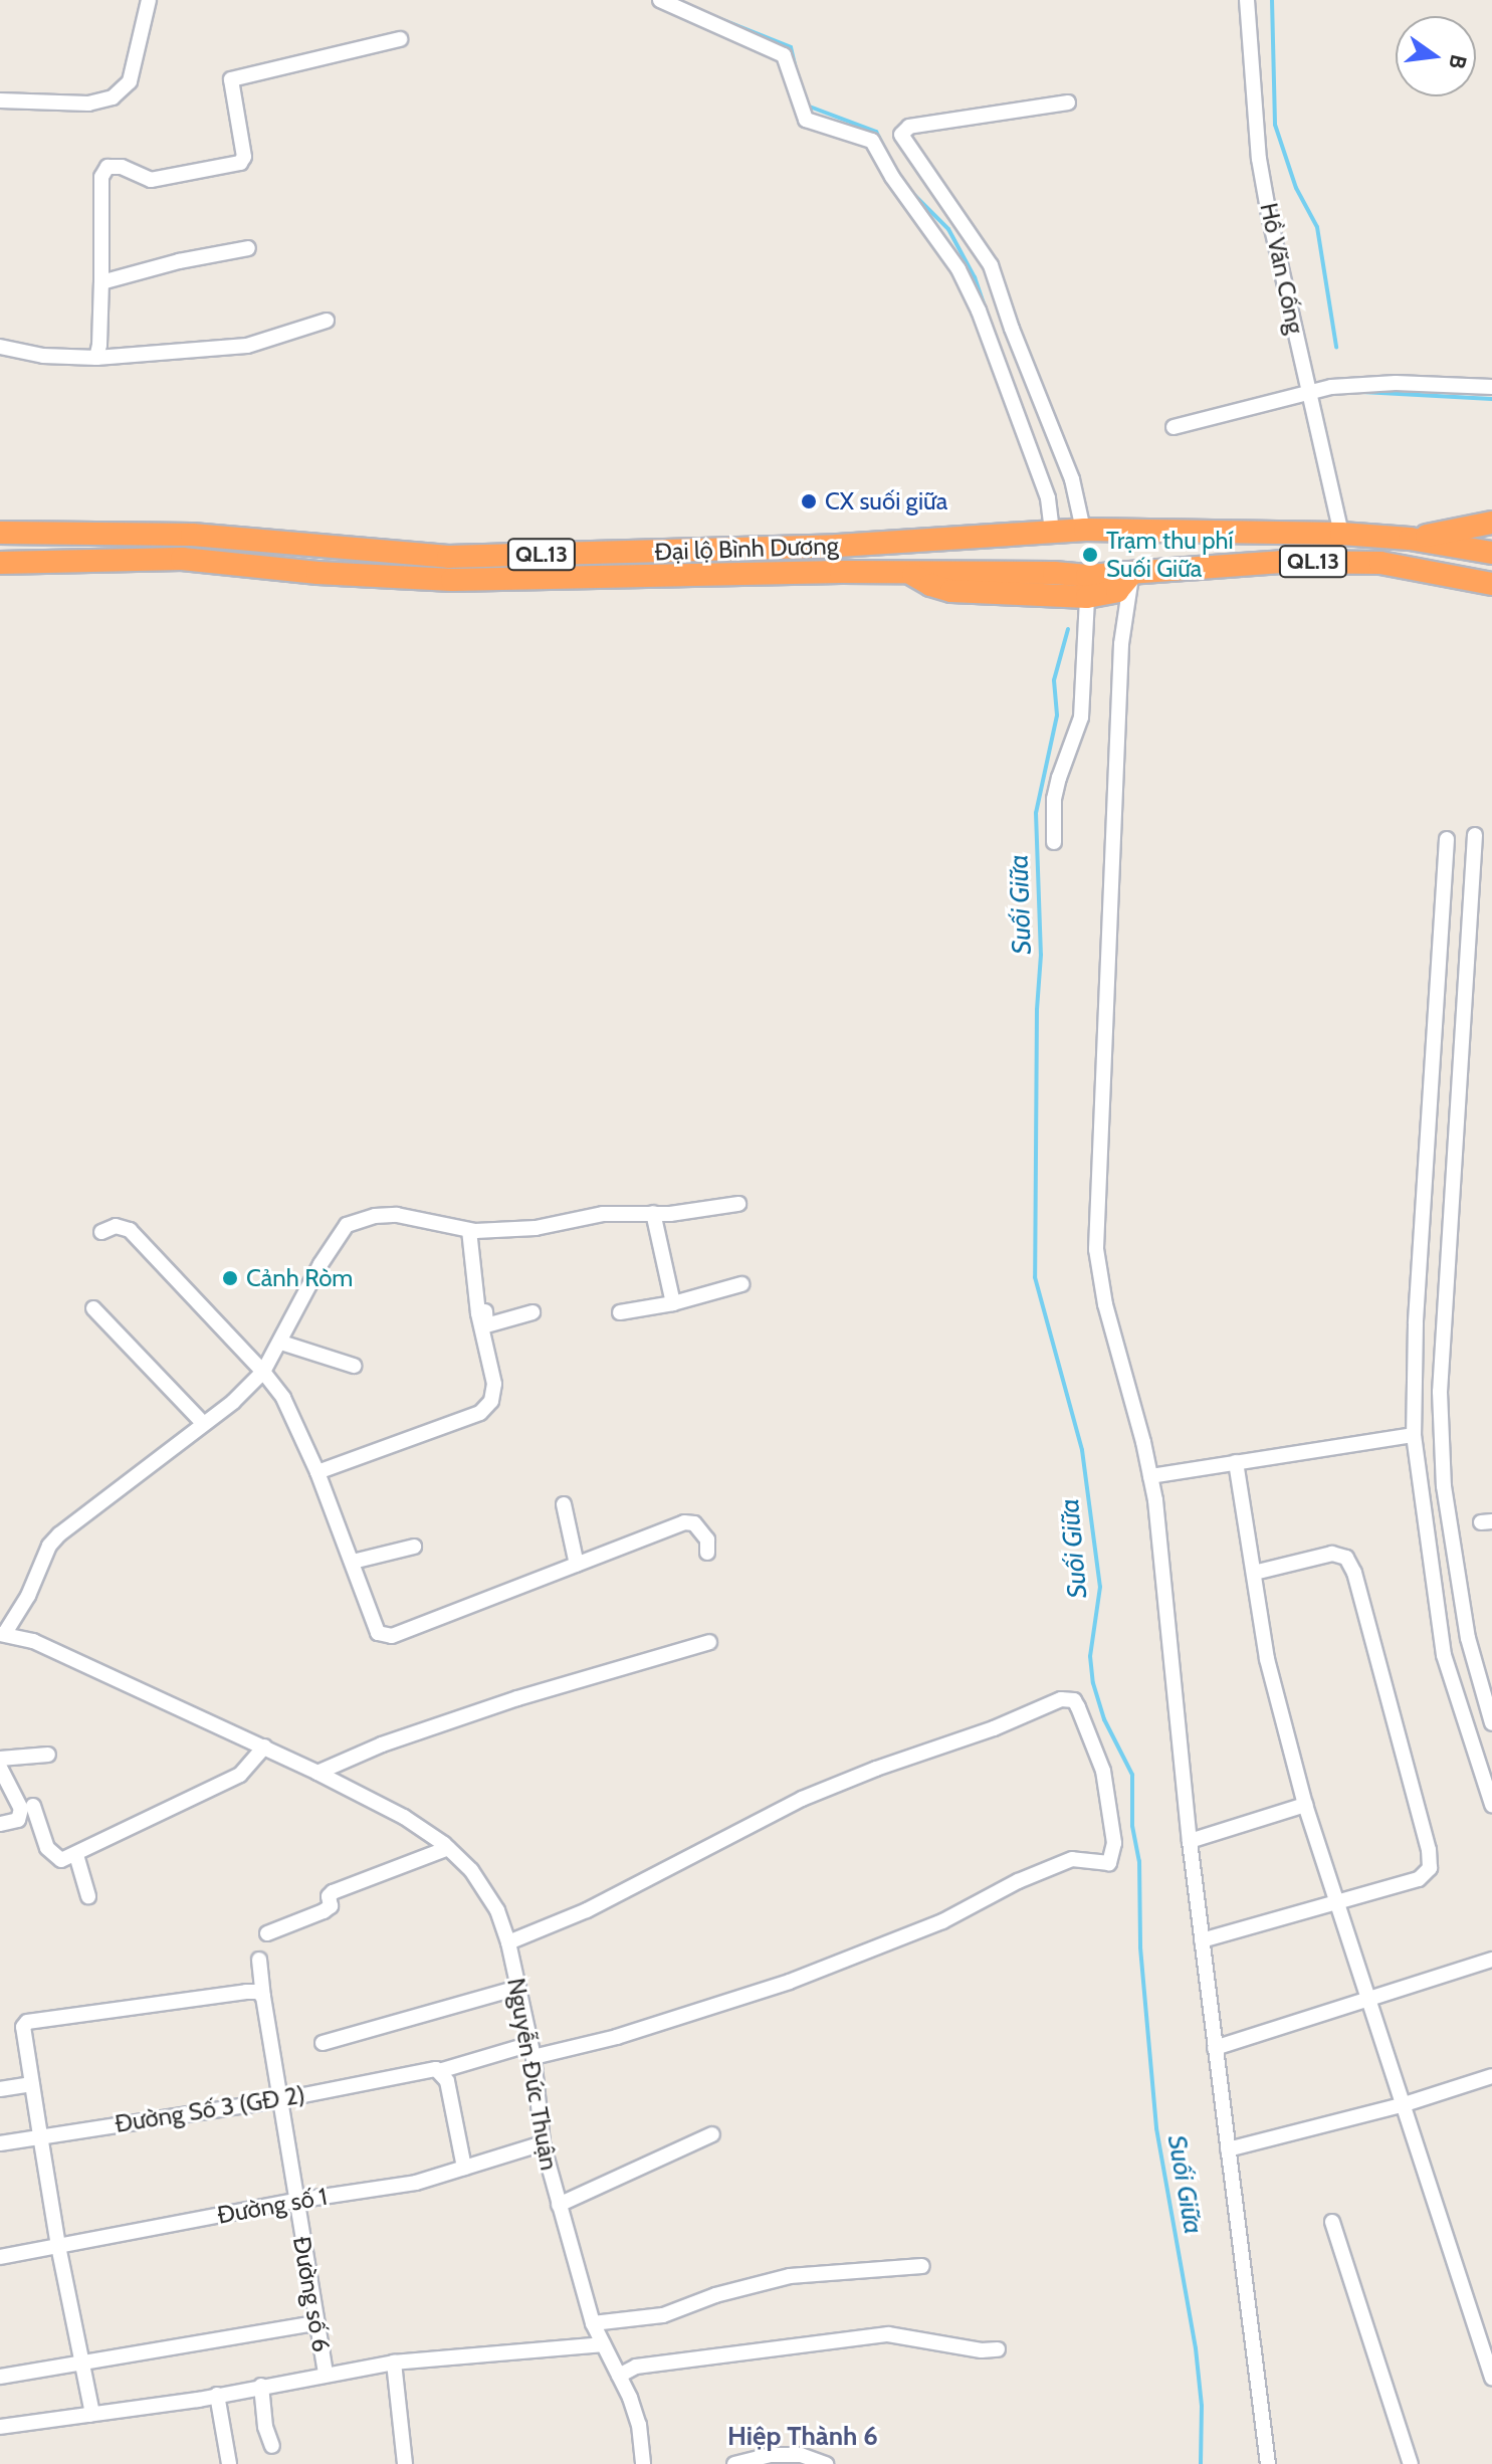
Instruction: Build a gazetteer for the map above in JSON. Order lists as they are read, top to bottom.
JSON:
{
  "streets": {
    "highway": ["Đại lộ Bình Dương", "QL.13"],
    "street": [
      "Hồ Văn Cống",
      "Nguyễn Đức Thuận",
      "Đường Số 3 (GĐ 2)",
      "Đường số 1",
      "Đường số 6"
    ]
  },
  "crossings": [
    ["Hồ Văn Cống", "Đại lộ Bình Dương"],
    ["Nguyễn Đức Thuận", "Đường Số 3 (GĐ 2)"],
    ["Nguyễn Đức Thuận", "Đường số 1"],
    ["Đường Số 3 (GĐ 2)", "Đường số 6"],
    ["Đường số 1", "Đường số 6"]
  ],
  "districts": ["Hiệp Thành 6"],
  "water": ["Suối Giữa"],
  "places": ["CX suối giữa", "Trạm thu phí Suối Giữa", "Cảnh Ròm"],
  "north": "right"
}
